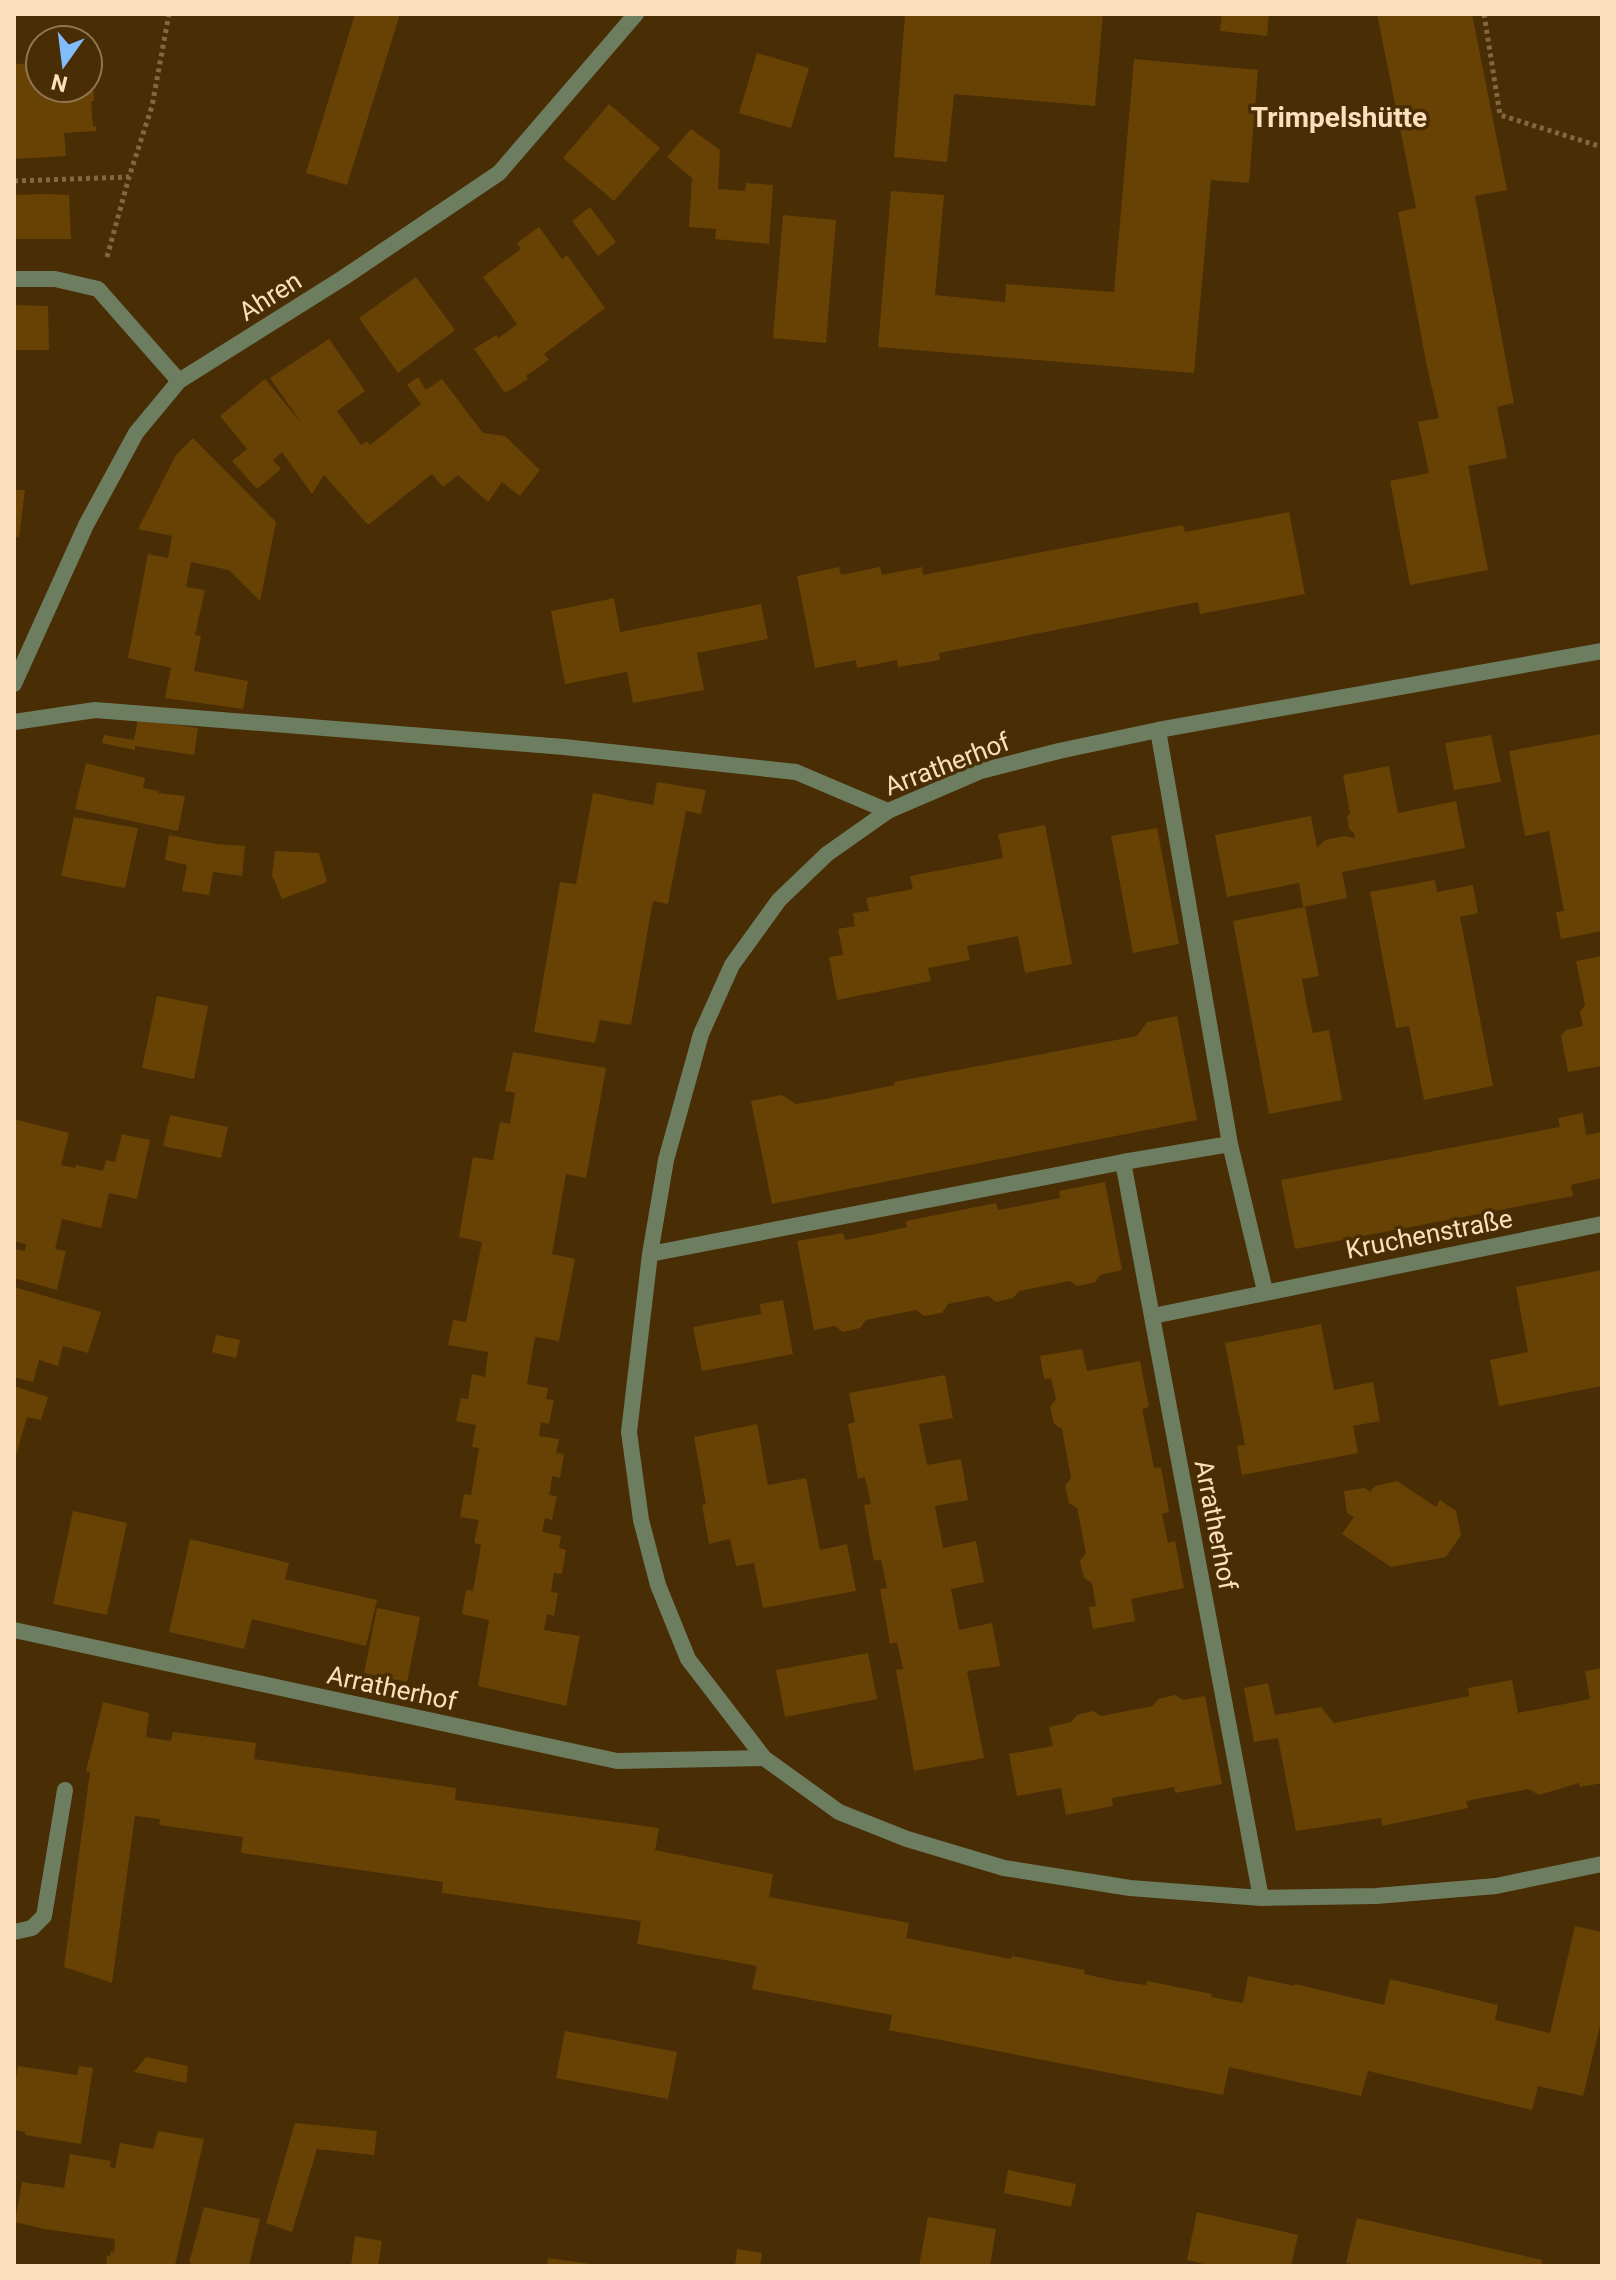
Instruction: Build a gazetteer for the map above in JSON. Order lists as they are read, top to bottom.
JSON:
{
  "streets": {
    "street": ["Ahren", "Arratherhof", "Kruchenstraße"]
  },
  "crossings": [
    ["Arratherhof", "Kruchenstraße"]
  ],
  "districts": ["Trimpelshütte"],
  "north": "bottom"
}
